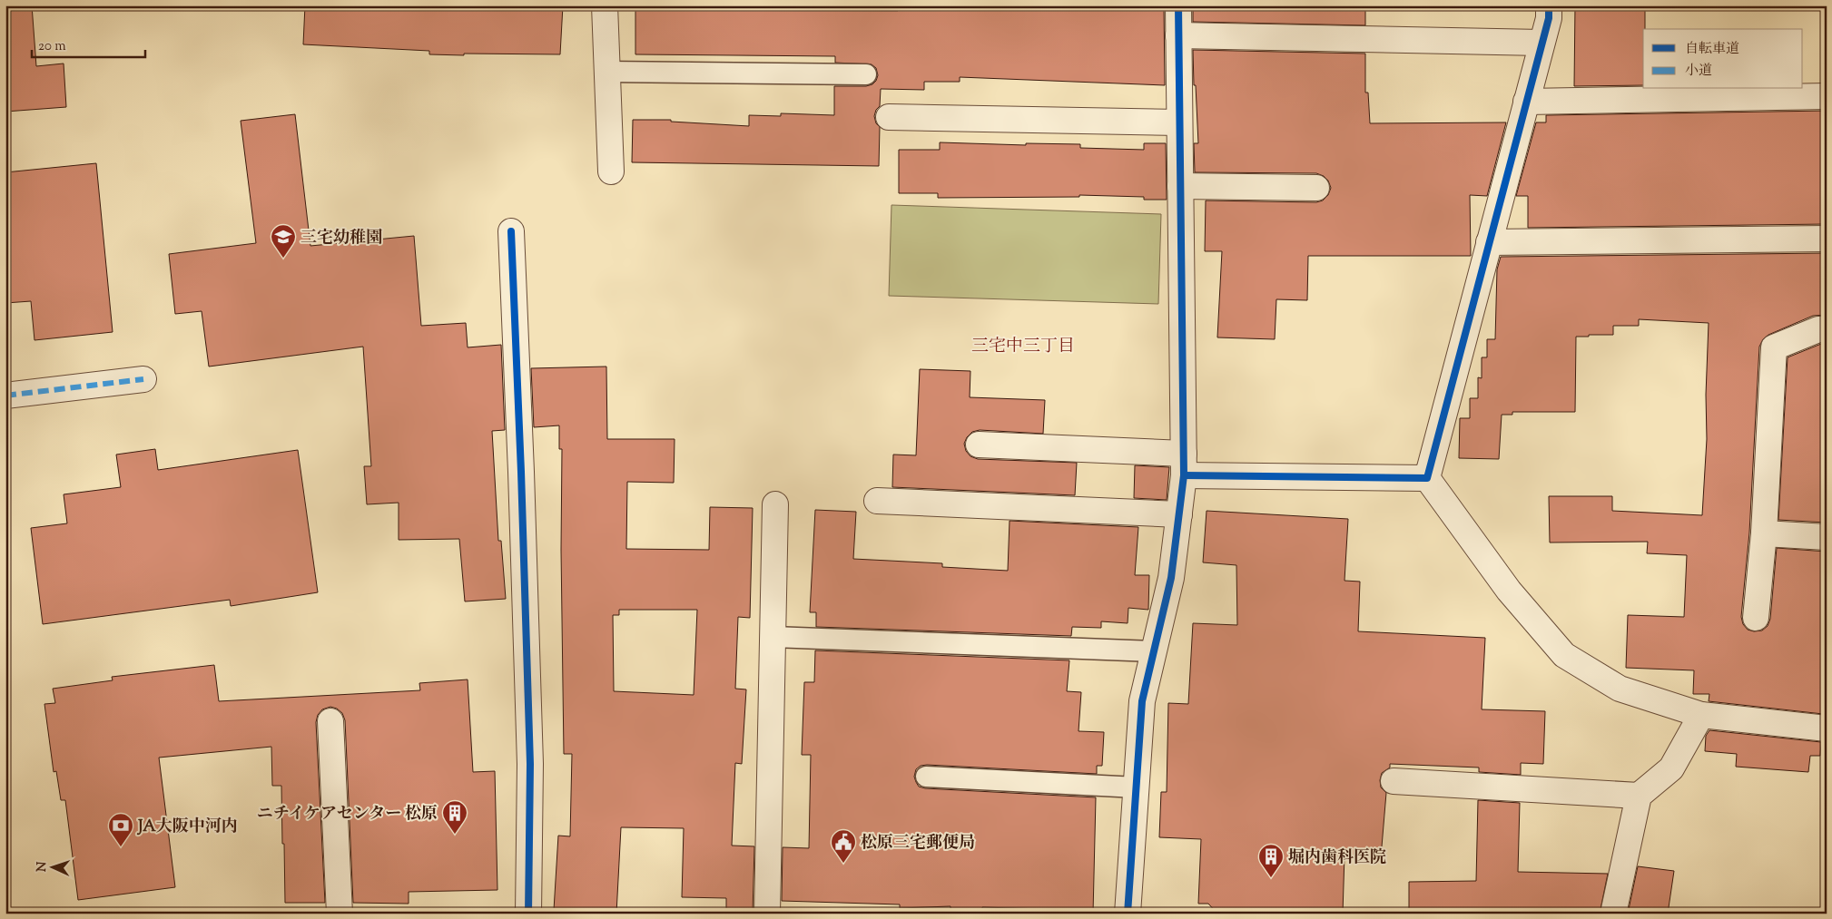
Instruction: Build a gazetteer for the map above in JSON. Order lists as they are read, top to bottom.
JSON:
{
  "districts": ["三宅中三丁目"],
  "places": {
    "school or university": ["三宅幼稚園"],
    "building": ["ニチイケアセンター 松原", "堀内歯科医院"],
    "bank": ["JA大阪中河内"],
    "public building": ["松原三宅郵便局"]
  },
  "legend": ["自転車道", "小道"],
  "scale_bar": "20 m",
  "north": "left"
}
